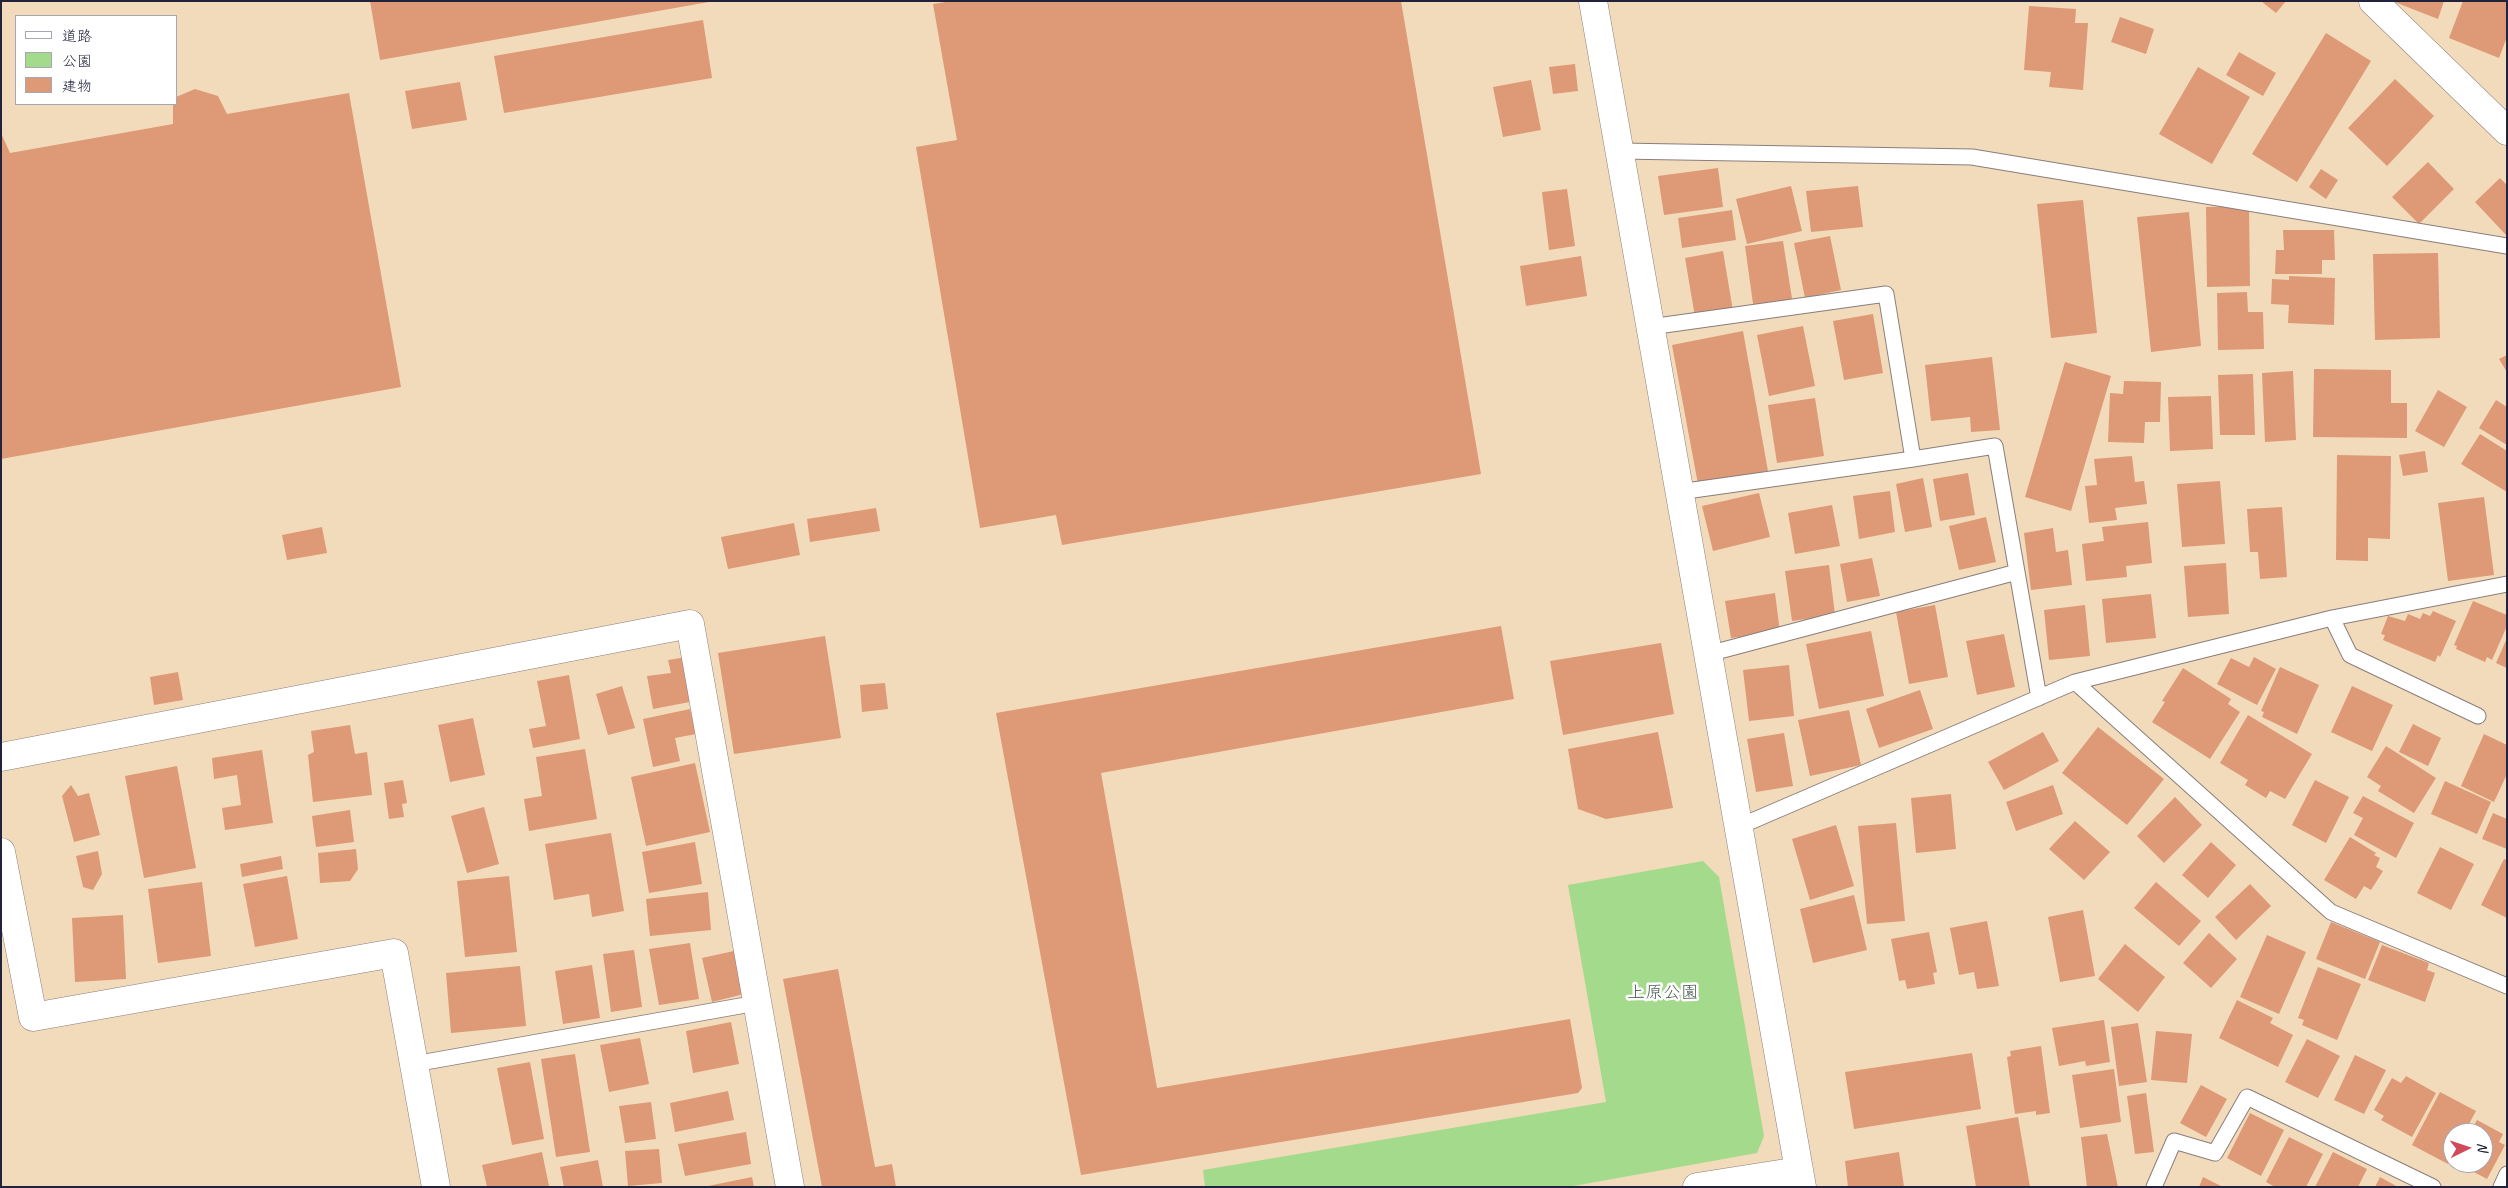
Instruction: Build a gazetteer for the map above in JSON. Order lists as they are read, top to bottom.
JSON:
{
  "parks": ["上原公園"],
  "legend": ["道路", "公園", "建物"],
  "north": "right"
}
